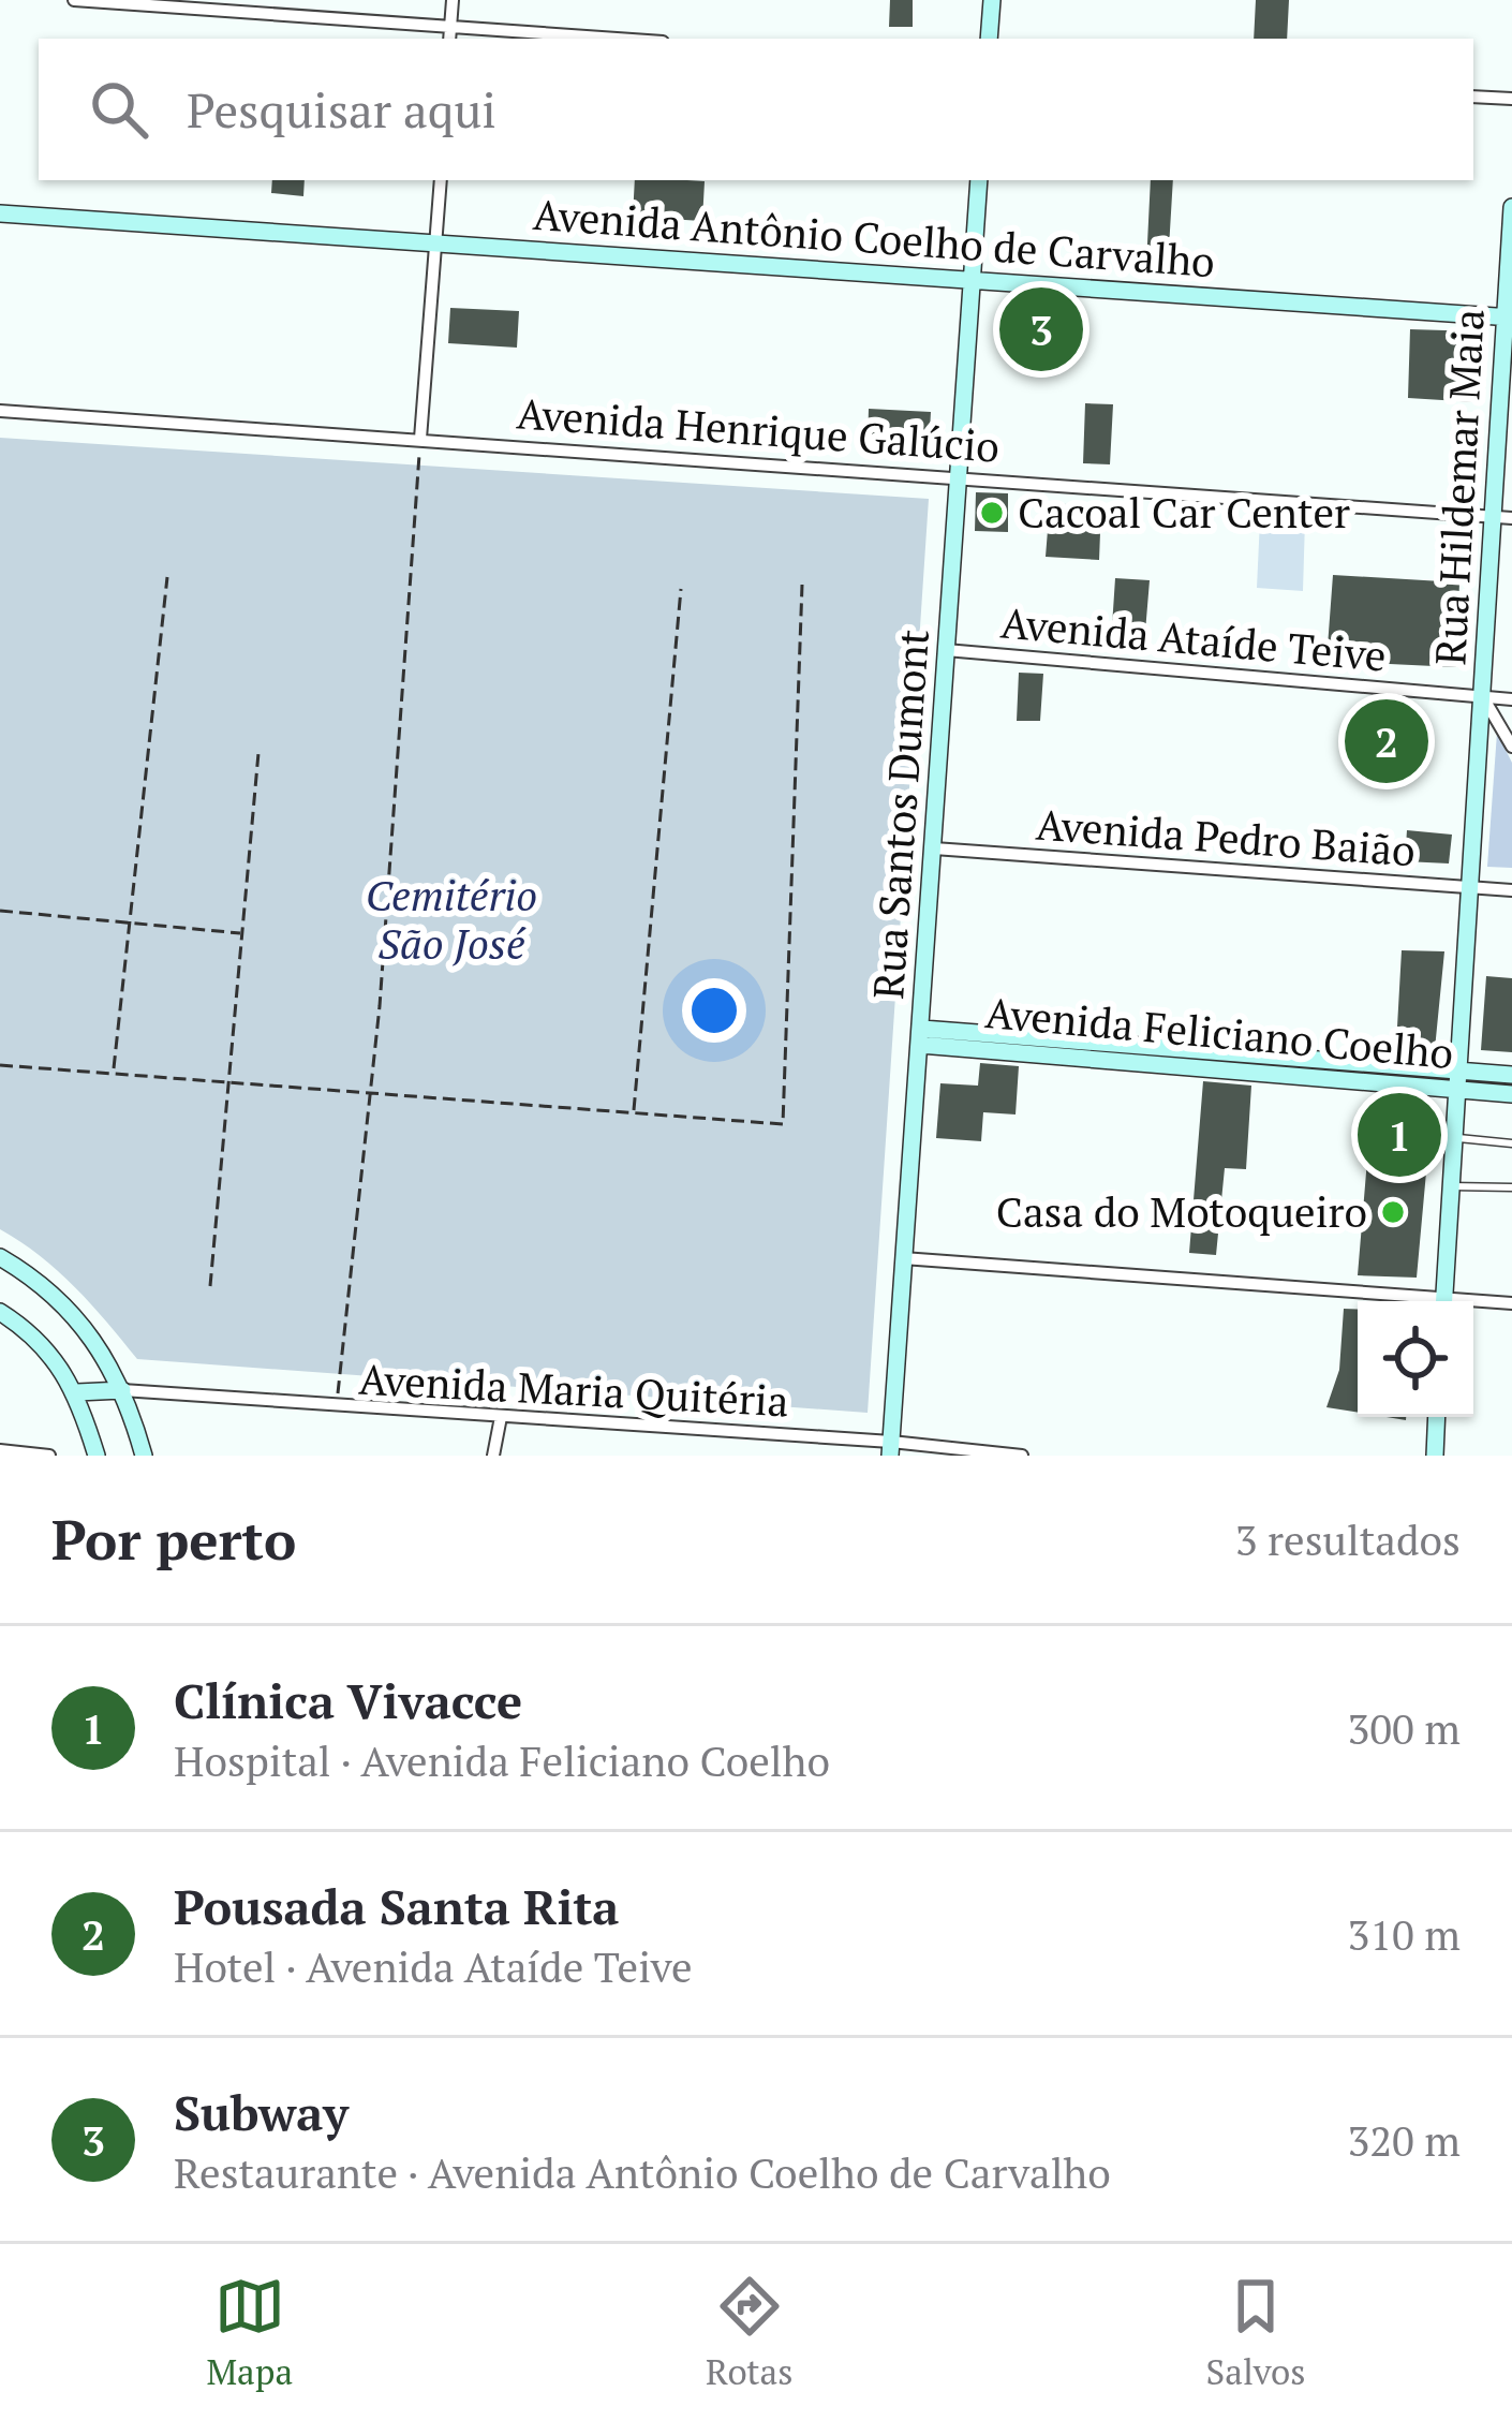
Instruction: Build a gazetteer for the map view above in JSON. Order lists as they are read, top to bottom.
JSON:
{
  "streets": {
    "main road": [
      "Avenida Antônio Coelho de Carvalho",
      "Rua Hildemar Maia",
      "Rua Santos Dumont",
      "Avenida Feliciano Coelho"
    ],
    "street": [
      "Avenida Henrique Galúcio",
      "Avenida Ataíde Teive",
      "Avenida Pedro Baião",
      "Avenida Maria Quitéria"
    ]
  },
  "crossings": [
    ["Avenida Antônio Coelho de Carvalho", "Rua Hildemar Maia"],
    ["Avenida Antônio Coelho de Carvalho", "Rua Santos Dumont"],
    ["Avenida Henrique Galúcio", "Rua Hildemar Maia"],
    ["Avenida Henrique Galúcio", "Rua Santos Dumont"],
    ["Rua Hildemar Maia", "Avenida Ataíde Teive"],
    ["Rua Hildemar Maia", "Avenida Pedro Baião"],
    ["Rua Hildemar Maia", "Avenida Feliciano Coelho"],
    ["Avenida Ataíde Teive", "Rua Santos Dumont"],
    ["Rua Santos Dumont", "Avenida Pedro Baião"],
    ["Rua Santos Dumont", "Avenida Feliciano Coelho"],
    ["Rua Santos Dumont", "Avenida Maria Quitéria"]
  ],
  "parks": ["Cemitério São José"],
  "places": ["Cacoal Car Center", "Casa do Motoqueiro"],
  "page": {
    "search": "Pesquisar aqui",
    "pins": ["3", "2", "1"],
    "heading": ["Por perto", "3 resultados"],
    "list": [
      {
        "mark": "1",
        "name": "Clínica Vivacce",
        "note": "Hospital · Avenida Feliciano Coelho",
        "value": "300 m"
      },
      {
        "mark": "2",
        "name": "Pousada Santa Rita",
        "note": "Hotel · Avenida Ataíde Teive",
        "value": "310 m"
      },
      {
        "mark": "3",
        "name": "Subway",
        "note": "Restaurante · Avenida Antônio Coelho de Carvalho",
        "value": "320 m"
      }
    ],
    "nav": ["Mapa", "Rotas", "Salvos"]
  }
}
